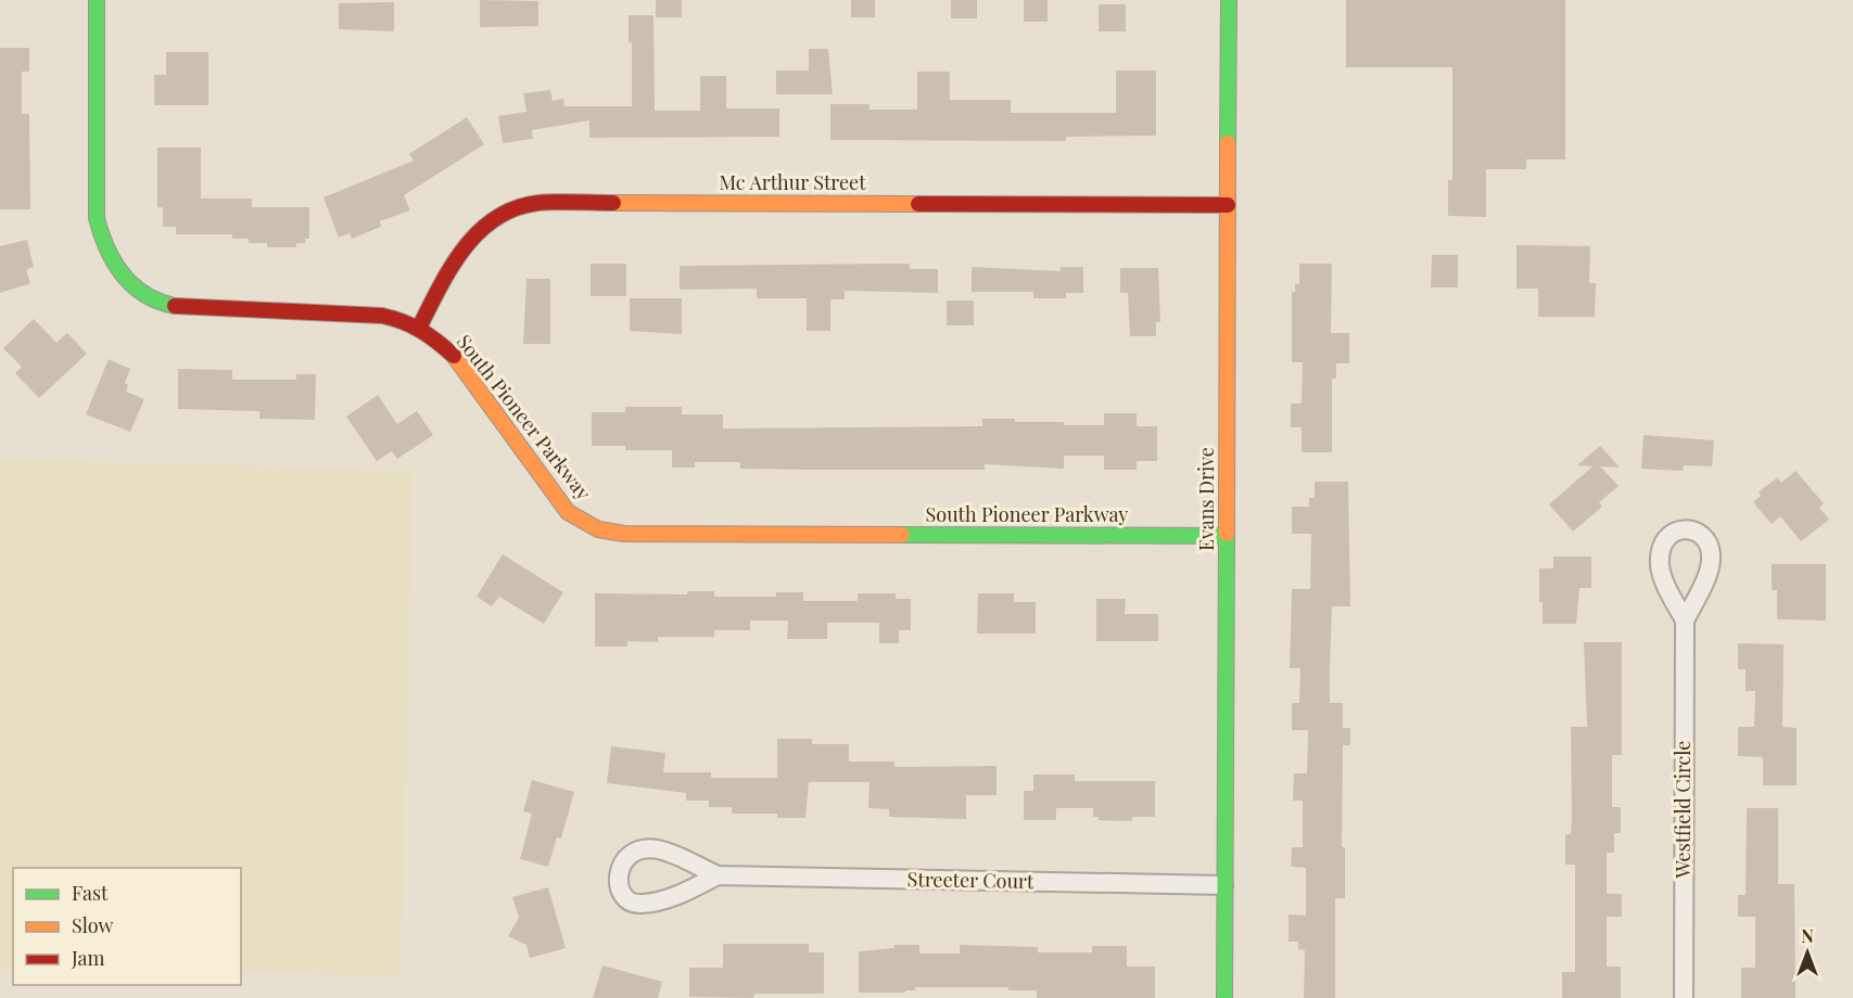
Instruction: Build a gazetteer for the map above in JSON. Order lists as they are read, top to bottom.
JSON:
{
  "streets": {
    "street": [
      "Mc Arthur Street",
      "South Pioneer Parkway",
      "Evans Drive",
      "Westfield Circle",
      "Streeter Court"
    ]
  },
  "crossings": [
    ["Mc Arthur Street", "South Pioneer Parkway"],
    ["Mc Arthur Street", "Evans Drive"],
    ["South Pioneer Parkway", "Evans Drive"],
    ["Evans Drive", "Streeter Court"]
  ],
  "legend": ["Fast", "Slow", "Jam"],
  "north": "top"
}
